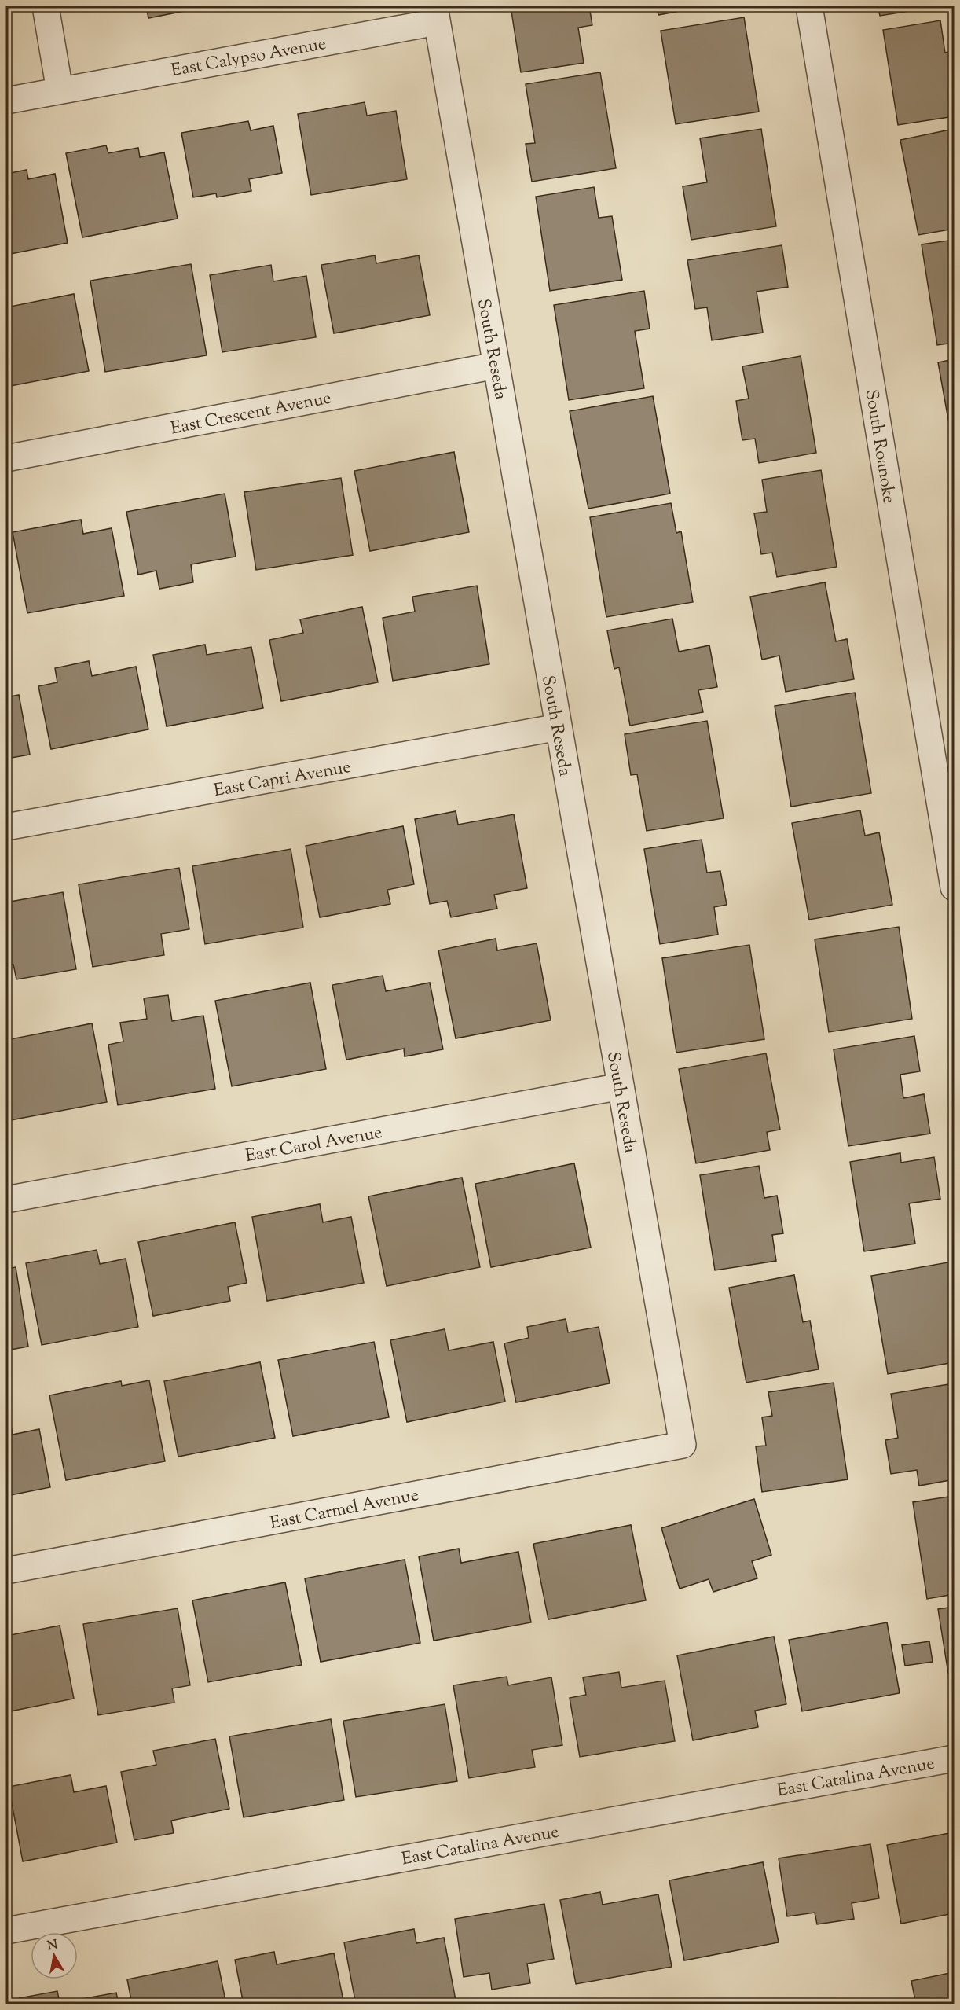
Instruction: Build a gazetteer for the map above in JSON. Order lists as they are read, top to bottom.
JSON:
{
  "streets": {
    "street": [
      "East Calypso Avenue",
      "South Reseda",
      "East Crescent Avenue",
      "South Roanoke",
      "East Capri Avenue",
      "East Carol Avenue",
      "East Carmel Avenue",
      "East Catalina Avenue"
    ]
  },
  "crossings": [
    ["East Calypso Avenue", "South Reseda"],
    ["South Reseda", "East Crescent Avenue"],
    ["South Reseda", "East Capri Avenue"],
    ["South Reseda", "East Carol Avenue"],
    ["South Reseda", "East Carmel Avenue"]
  ],
  "north": "top"
}
